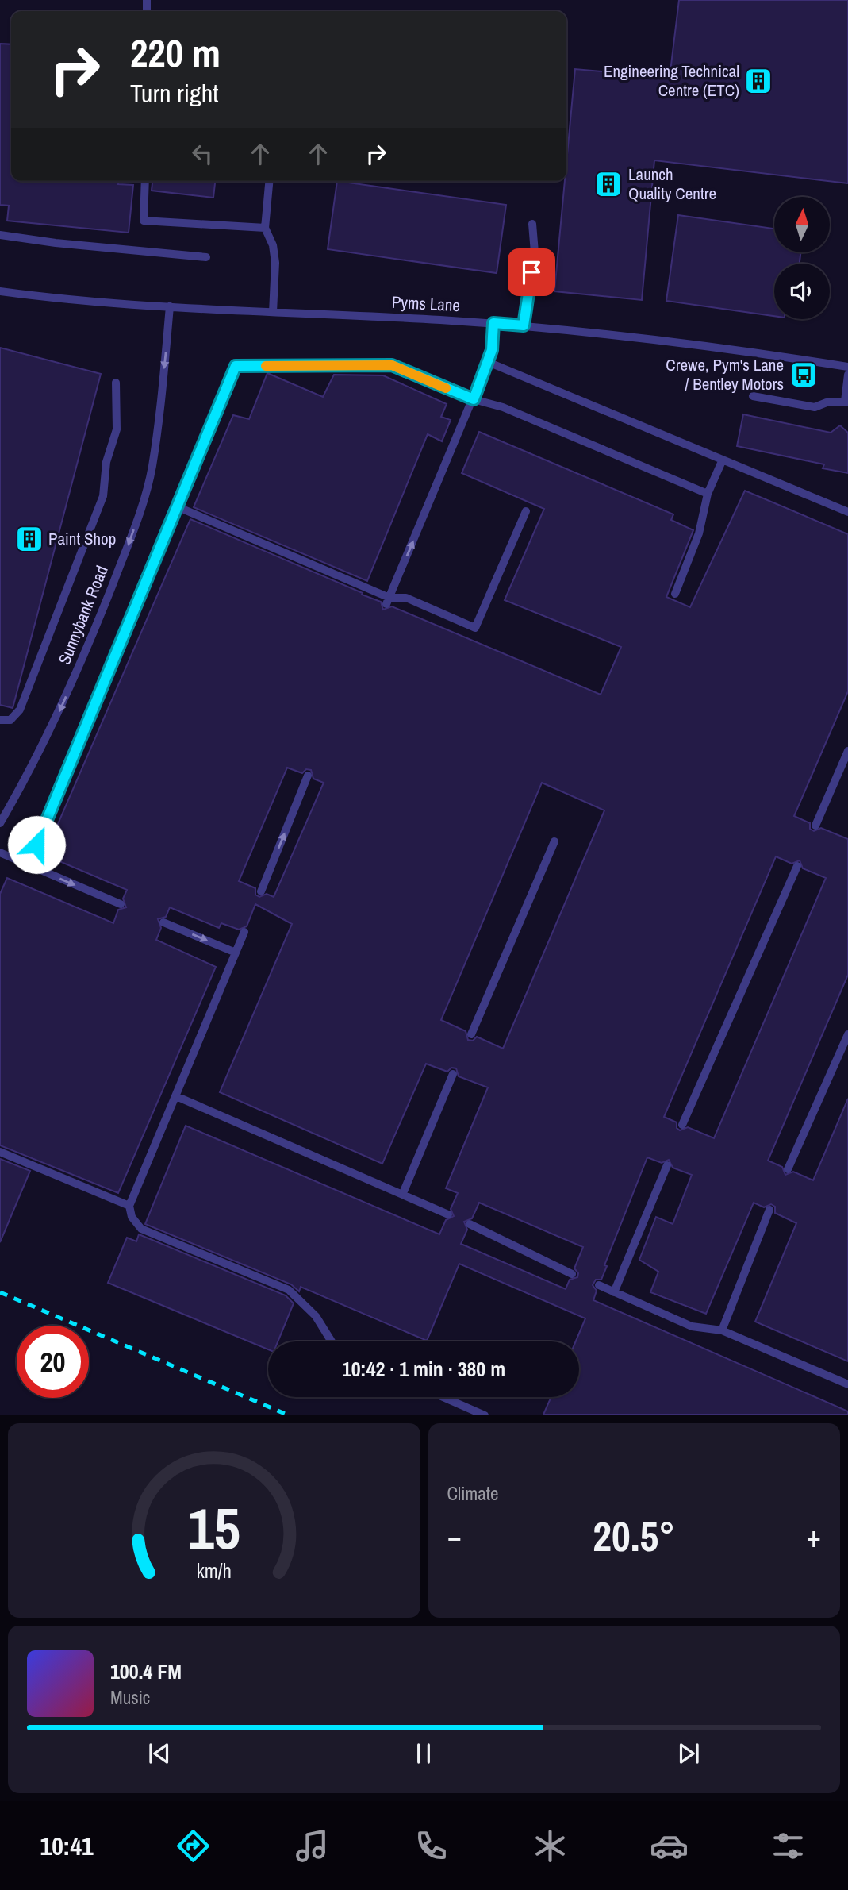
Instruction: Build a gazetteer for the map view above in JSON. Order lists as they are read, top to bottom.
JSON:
{
  "streets": {
    "lane": ["Pyms Lane", "Sunnybank Road"]
  },
  "crossings": [
    ["Pyms Lane", "Sunnybank Road"]
  ],
  "places": {
    "building": ["Engineering Technical Centre (ETC)", "Launch Quality Centre", "Paint Shop"],
    "bus stop": ["Crewe, Pym's Lane / Bentley Motors"]
  },
  "north": "top",
  "page": {
    "turn": ["220 m", "Turn right"],
    "limit": "20",
    "trip": "10:42 · 1 min · 380 m",
    "tile": "Climate",
    "heat": ["−", "20.5°", "+"],
    "song": ["100.4 FM", "Music"],
    "tabs": "10:41",
    "gauge": ["15", "km/h"]
  }
}
